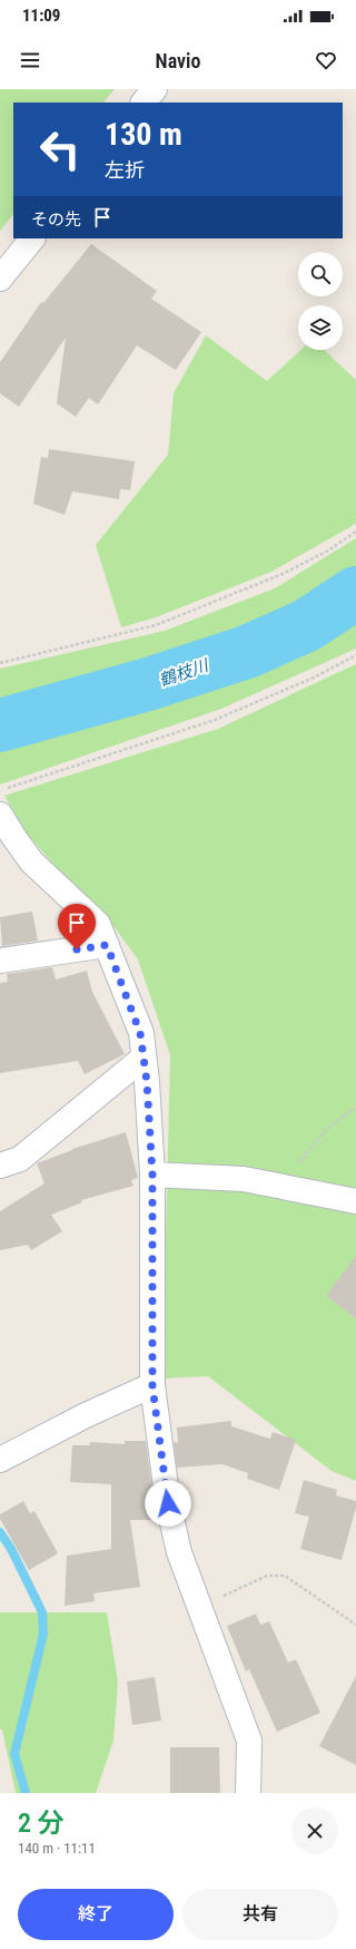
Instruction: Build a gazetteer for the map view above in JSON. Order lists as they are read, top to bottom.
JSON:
{
  "water": ["鶴枝川"],
  "page": {
    "status": "11:09",
    "header": "Navio",
    "turn": ["130 m", "左折"],
    "then": "その先",
    "heading": ["2 分", "140 m · 11:11"],
    "buttons": ["終了", "共有"]
  }
}
